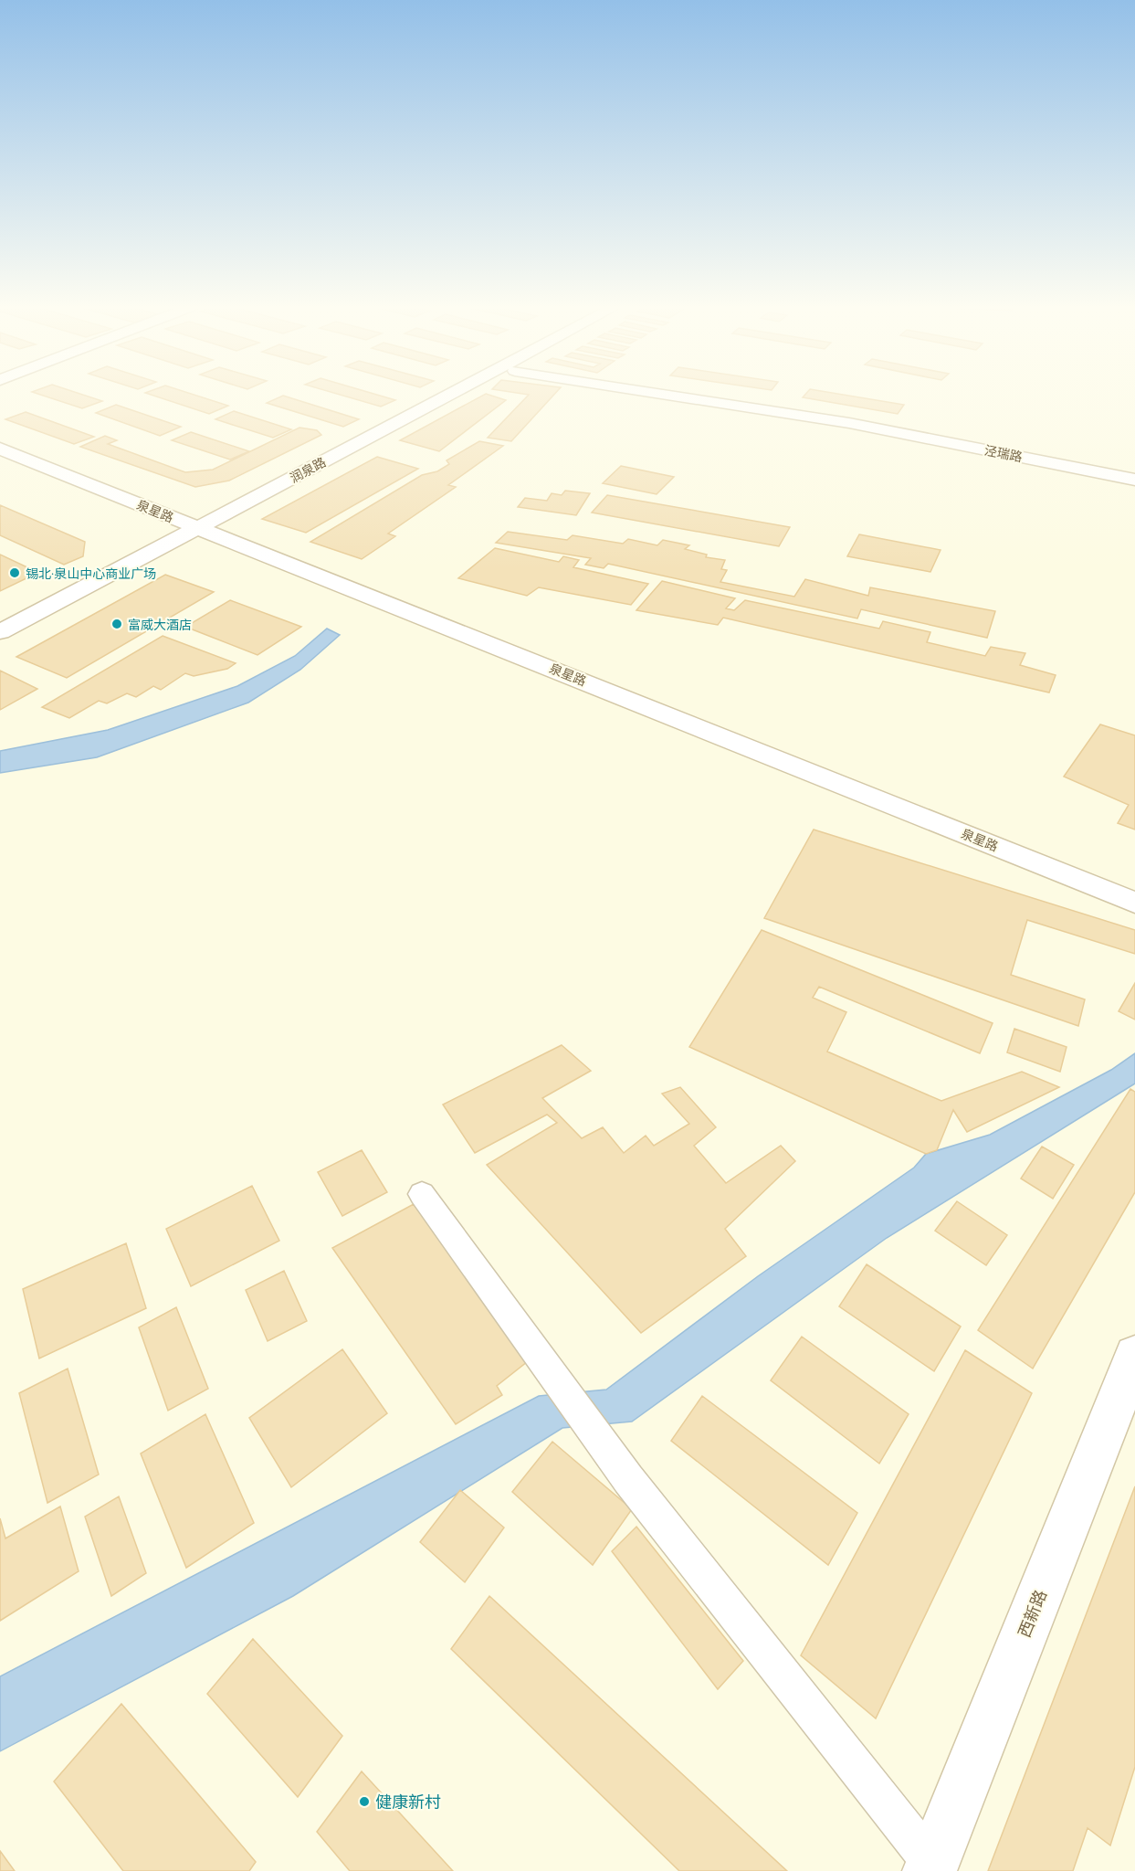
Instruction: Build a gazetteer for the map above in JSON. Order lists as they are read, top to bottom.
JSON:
{
  "streets": {
    "street": [
      "泾瑞路",
      "润泉路",
      "泉星路",
      "西新路"
    ]
  },
  "crossings": [
    ["润泉路", "泉星路"]
  ],
  "places": ["锡北·泉山中心商业广场", "富威大酒店", "健康新村"]
}
